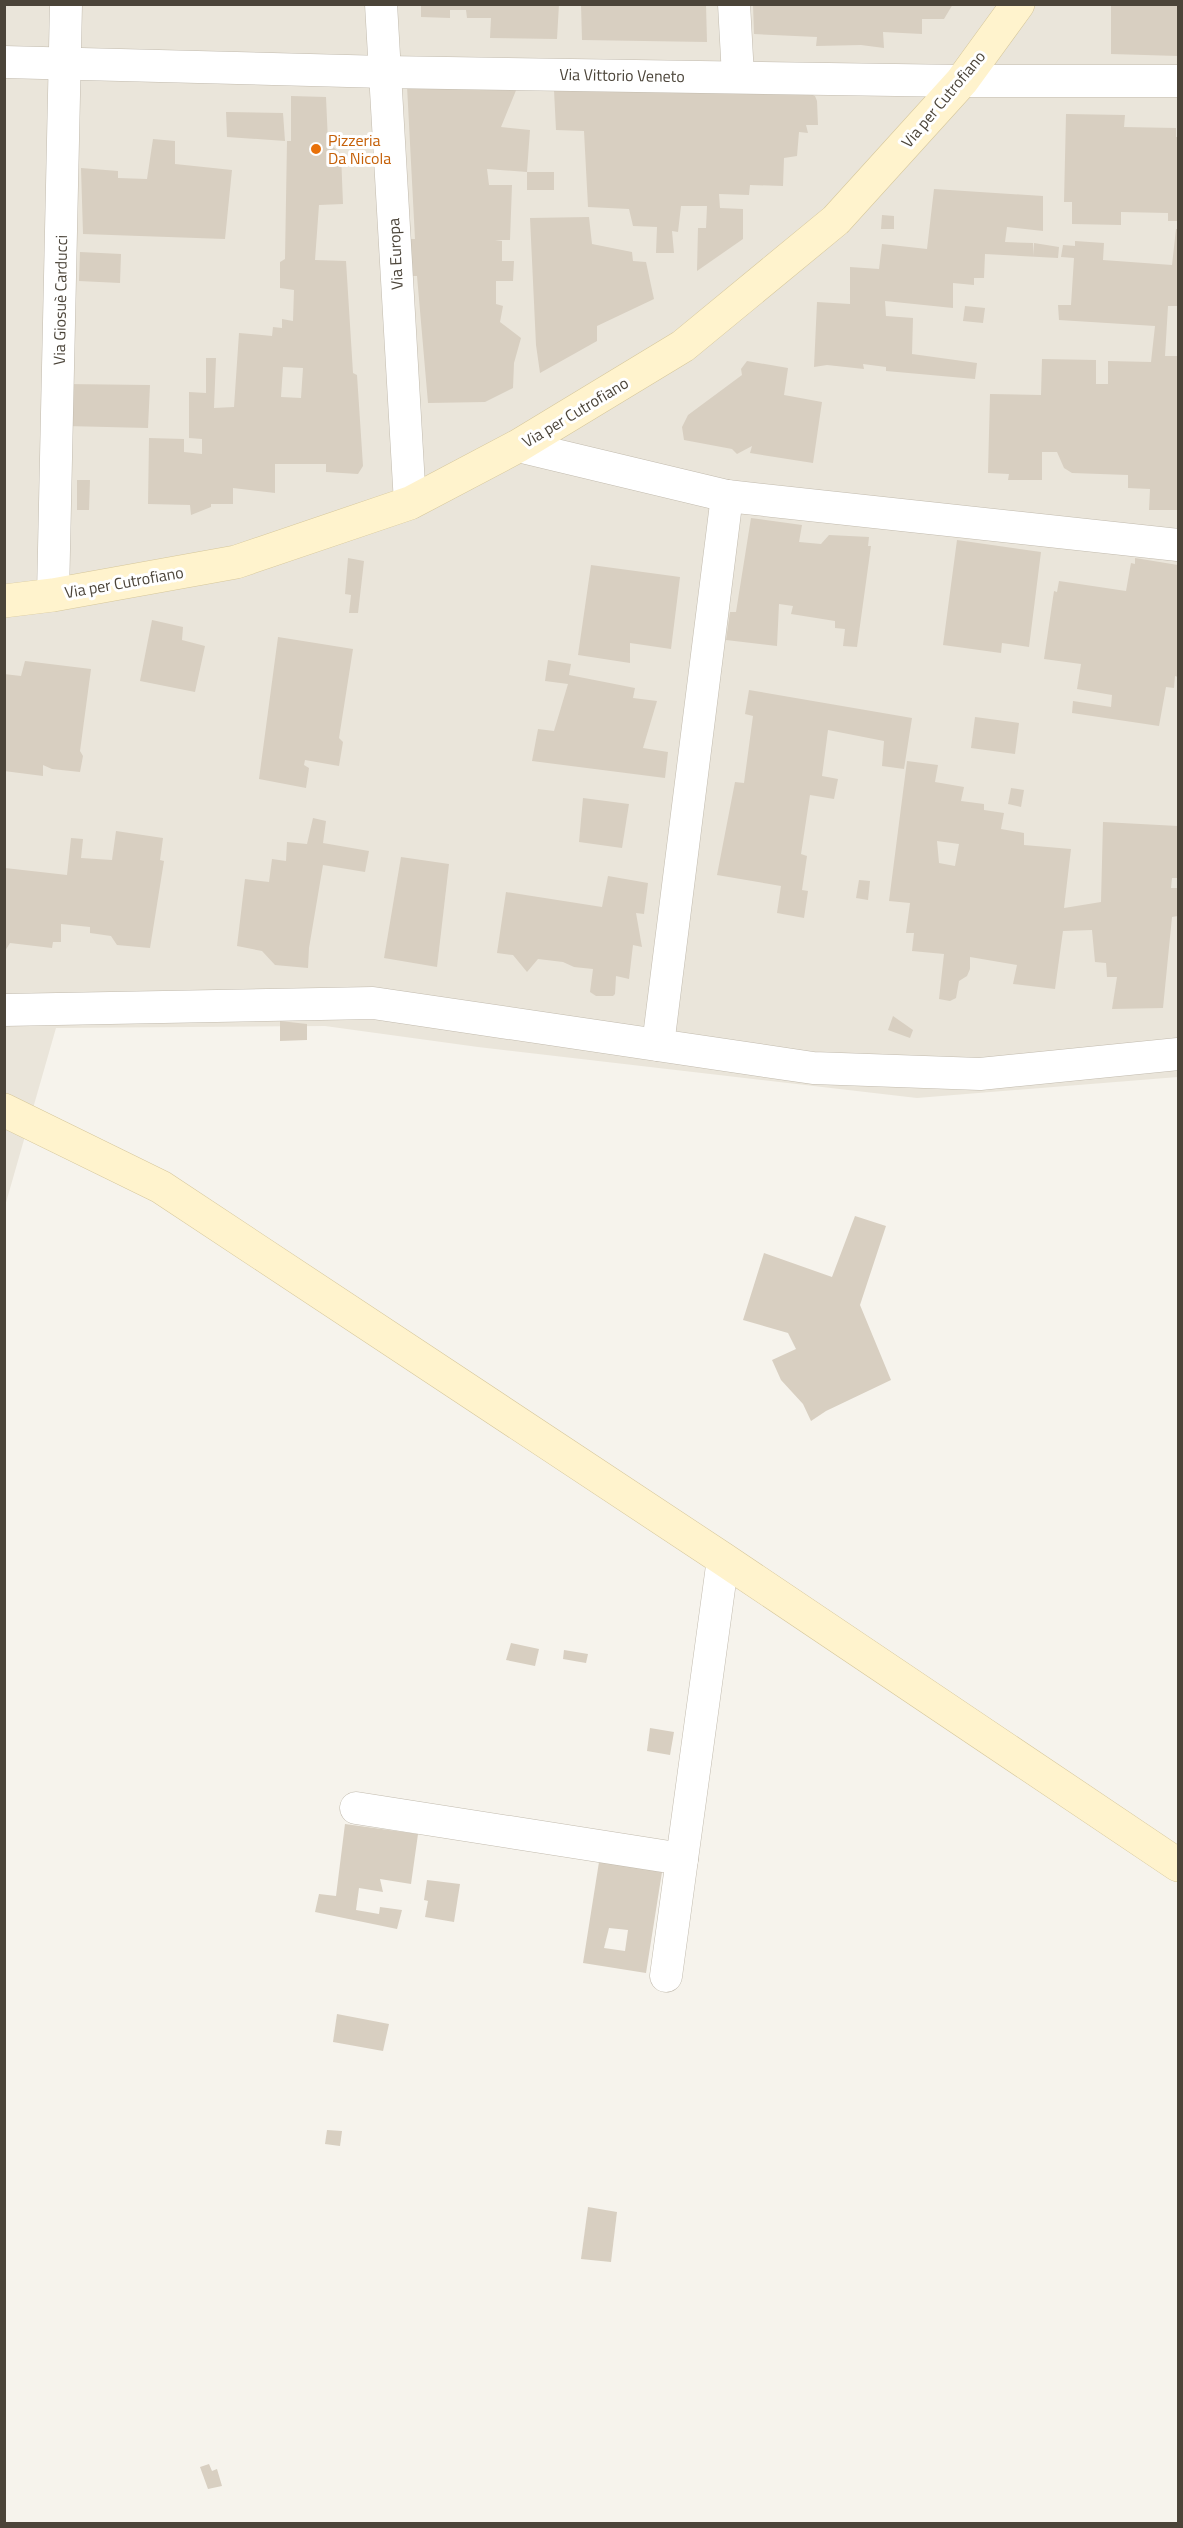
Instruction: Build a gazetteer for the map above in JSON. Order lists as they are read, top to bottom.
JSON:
{
  "streets": {
    "street": [
      "Via Vittorio Veneto",
      "Via per Cutrofiano",
      "Via Europa",
      "Via Giosuè Carducci"
    ]
  },
  "crossings": [
    ["Via Vittorio Veneto", "Via per Cutrofiano"],
    ["Via Vittorio Veneto", "Via Europa"],
    ["Via Vittorio Veneto", "Via Giosuè Carducci"],
    ["Via per Cutrofiano", "Via Europa"],
    ["Via per Cutrofiano", "Via Giosuè Carducci"]
  ],
  "places": ["Pizzeria Da Nicola"]
}
